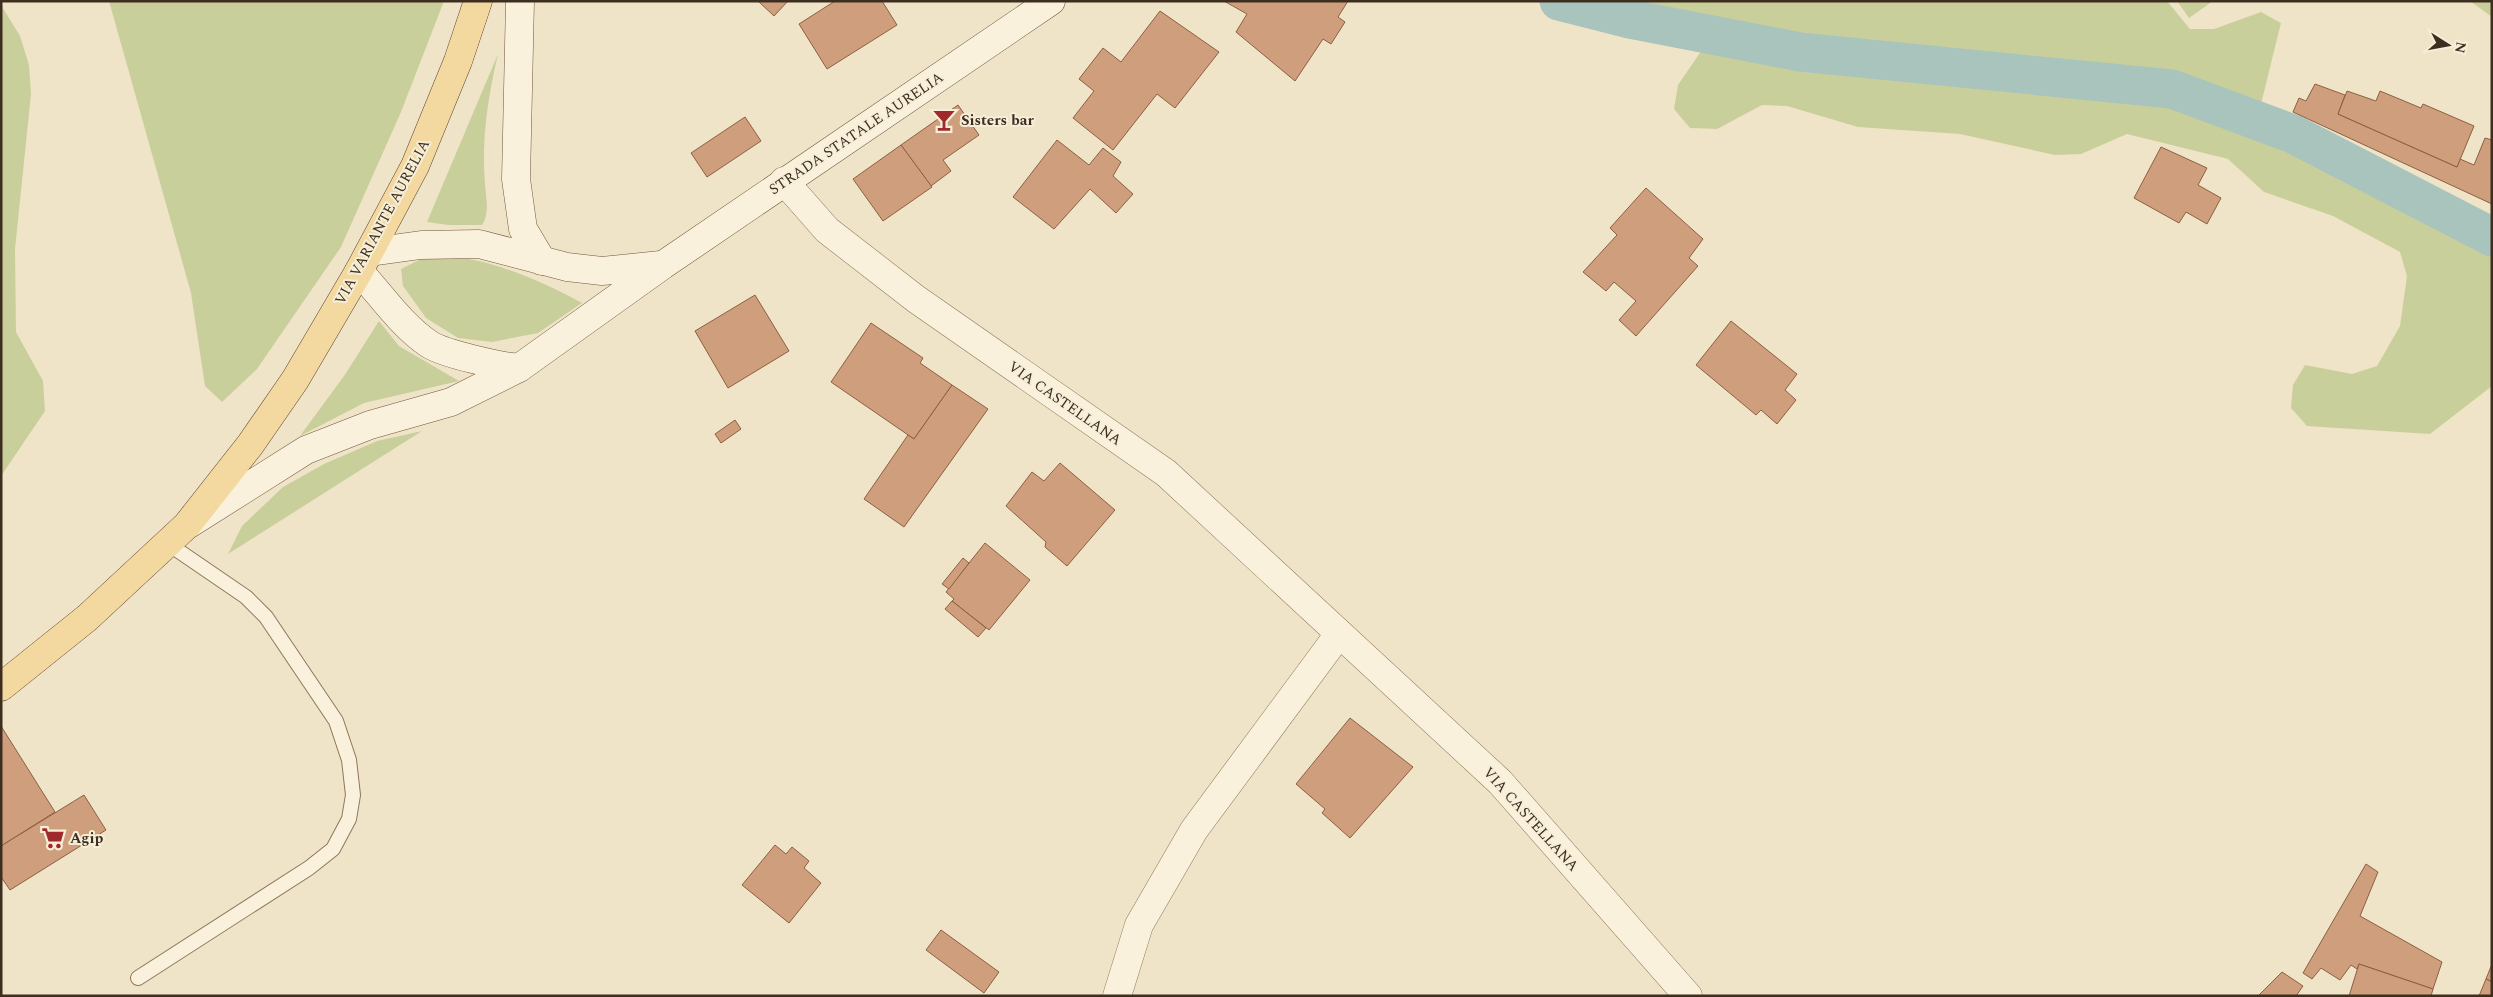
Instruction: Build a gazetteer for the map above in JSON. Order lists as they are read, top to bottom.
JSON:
{
  "streets": {
    "main road": ["STRADA STATALE AURELIA", "VIA VARIANTE AURELIA", "VIA CASTELLANA"]
  },
  "crossings": [
    ["STRADA STATALE AURELIA", "VIA VARIANTE AURELIA"],
    ["STRADA STATALE AURELIA", "VIA CASTELLANA"]
  ],
  "places": {
    "bar": ["Sisters bar"],
    "supermarket": ["Agip"]
  },
  "north": "right"
}
